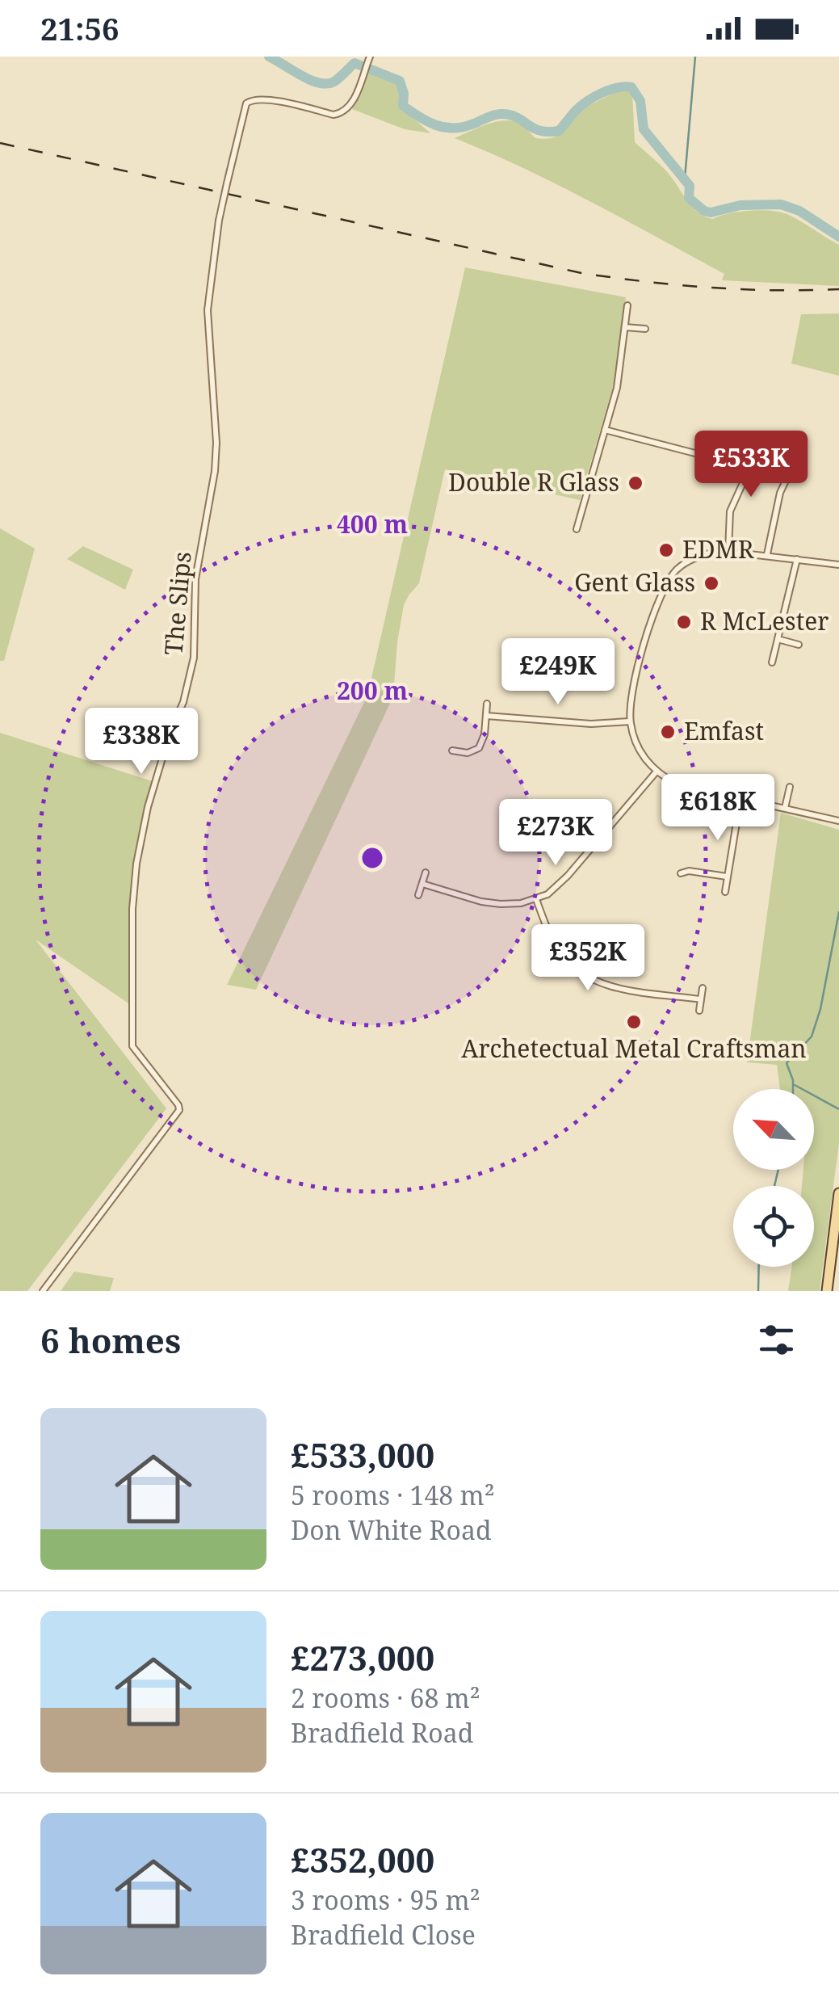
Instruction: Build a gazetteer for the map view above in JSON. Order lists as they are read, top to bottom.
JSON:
{
  "streets": {
    "street": ["The Slips"]
  },
  "places": [
    "Double R Glass",
    "EDMR",
    "Gent Glass",
    "R McLester",
    "Emfast",
    "Archetectual Metal Craftsman"
  ],
  "north": "top left",
  "page": {
    "status": "21:56",
    "price": [
      "£533K",
      "£249K",
      "£338K",
      "£618K",
      "£273K",
      "£352K"
    ],
    "heading": "6 homes",
    "list": [
      {
        "name": "£533,000",
        "note": "5 rooms · 148 m² · Don White Road"
      },
      {
        "name": "£273,000",
        "note": "2 rooms · 68 m² · Bradfield Road"
      },
      {
        "name": "£352,000",
        "note": "3 rooms · 95 m² · Bradfield Close"
      }
    ]
  },
  "rings": ["400 m", "200 m"]
}
